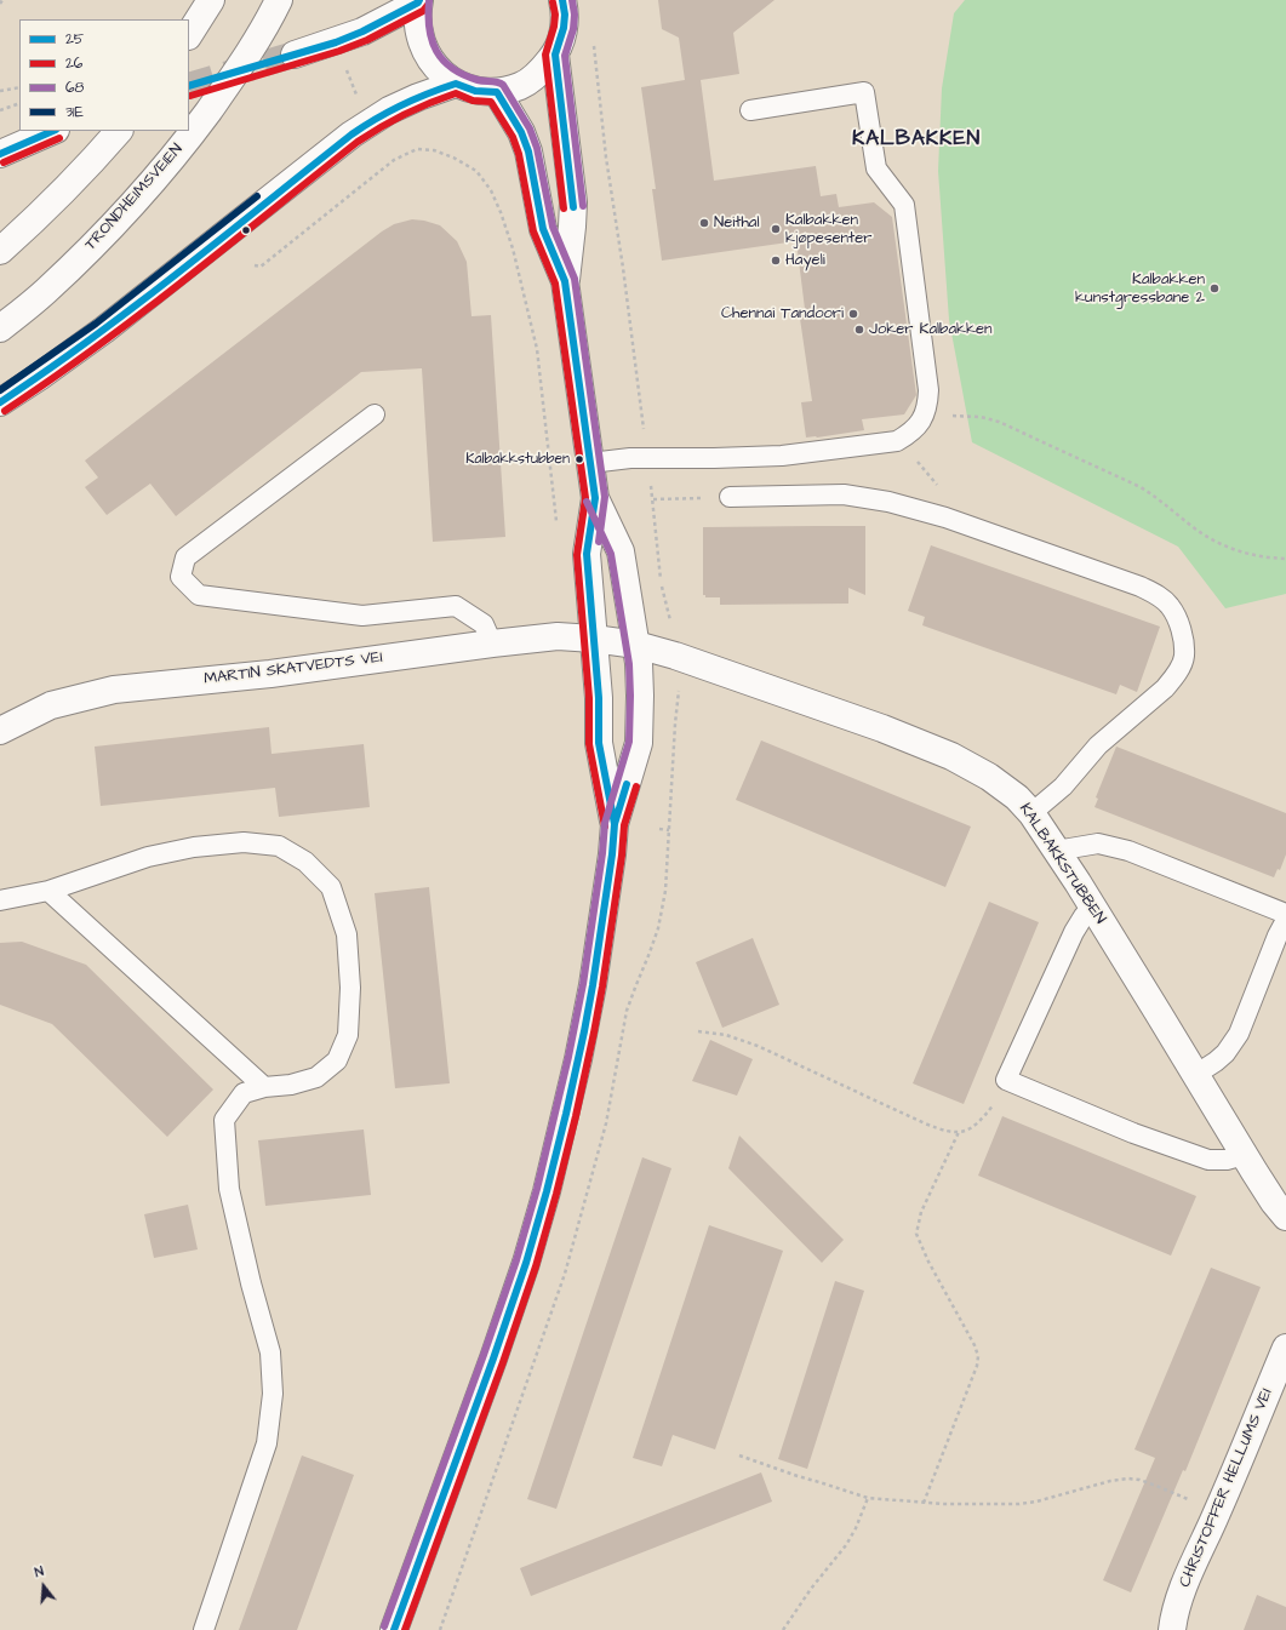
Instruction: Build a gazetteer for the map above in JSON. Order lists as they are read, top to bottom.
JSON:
{
  "streets": {
    "main road": [
      "TRONDHEIMSVEIEN",
      "MARTIN SKATVEDTS VEI",
      "KALBAKKSTUBBEN",
      "CHRISTOFFER HELLUMS VEI"
    ]
  },
  "crossings": [
    ["MARTIN SKATVEDTS VEI", "KALBAKKSTUBBEN"]
  ],
  "districts": ["KALBAKKEN"],
  "places": [
    "Neithal",
    "Kalbakken kjøpesenter",
    "Hayeli",
    "Kalbakken kunstgressbane 2",
    "Chennai Tandoori",
    "Joker Kalbakken",
    "Kalbakkstubben"
  ],
  "lines": [
    "transit line 25",
    "transit line 68",
    "transit line 26",
    "transit line 31E"
  ],
  "legend": [
    "25",
    "26",
    "68",
    "31E"
  ],
  "north": "top"
}
